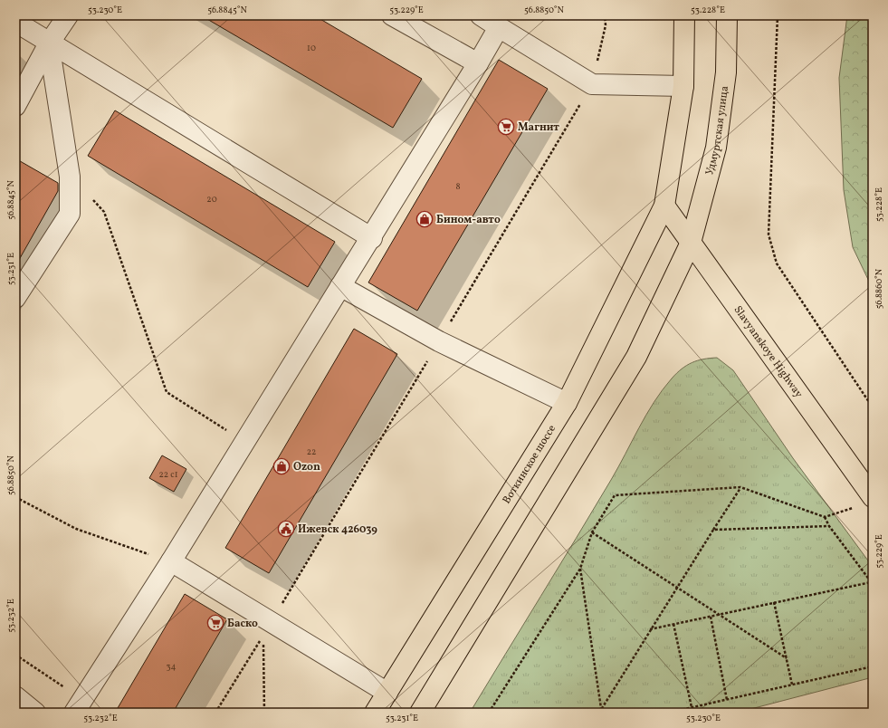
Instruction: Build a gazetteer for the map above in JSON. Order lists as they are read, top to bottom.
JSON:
{
  "streets": {
    "main road": ["Удмуртская улица", "Slavyanskoye Highway", "Воткинское шоссе"]
  },
  "crossings": [
    ["Удмуртская улица", "Slavyanskoye Highway"],
    ["Slavyanskoye Highway", "Воткинское шоссе"]
  ],
  "places": {
    "supermarket": ["Магнит", "Баско"],
    "shop": ["Бином-авто", "Ozon"],
    "public building": ["Ижевск 426039"]
  },
  "house_numbers": [
    "10",
    "8",
    "20",
    "22",
    "22 с1",
    "34"
  ],
  "coordinates": [
    "53.230°E",
    "56.8845°N",
    "53.229°E",
    "56.8850°N",
    "53.228°E",
    "53.231°E",
    "56.8860°N",
    "53.232°E"
  ]
}
